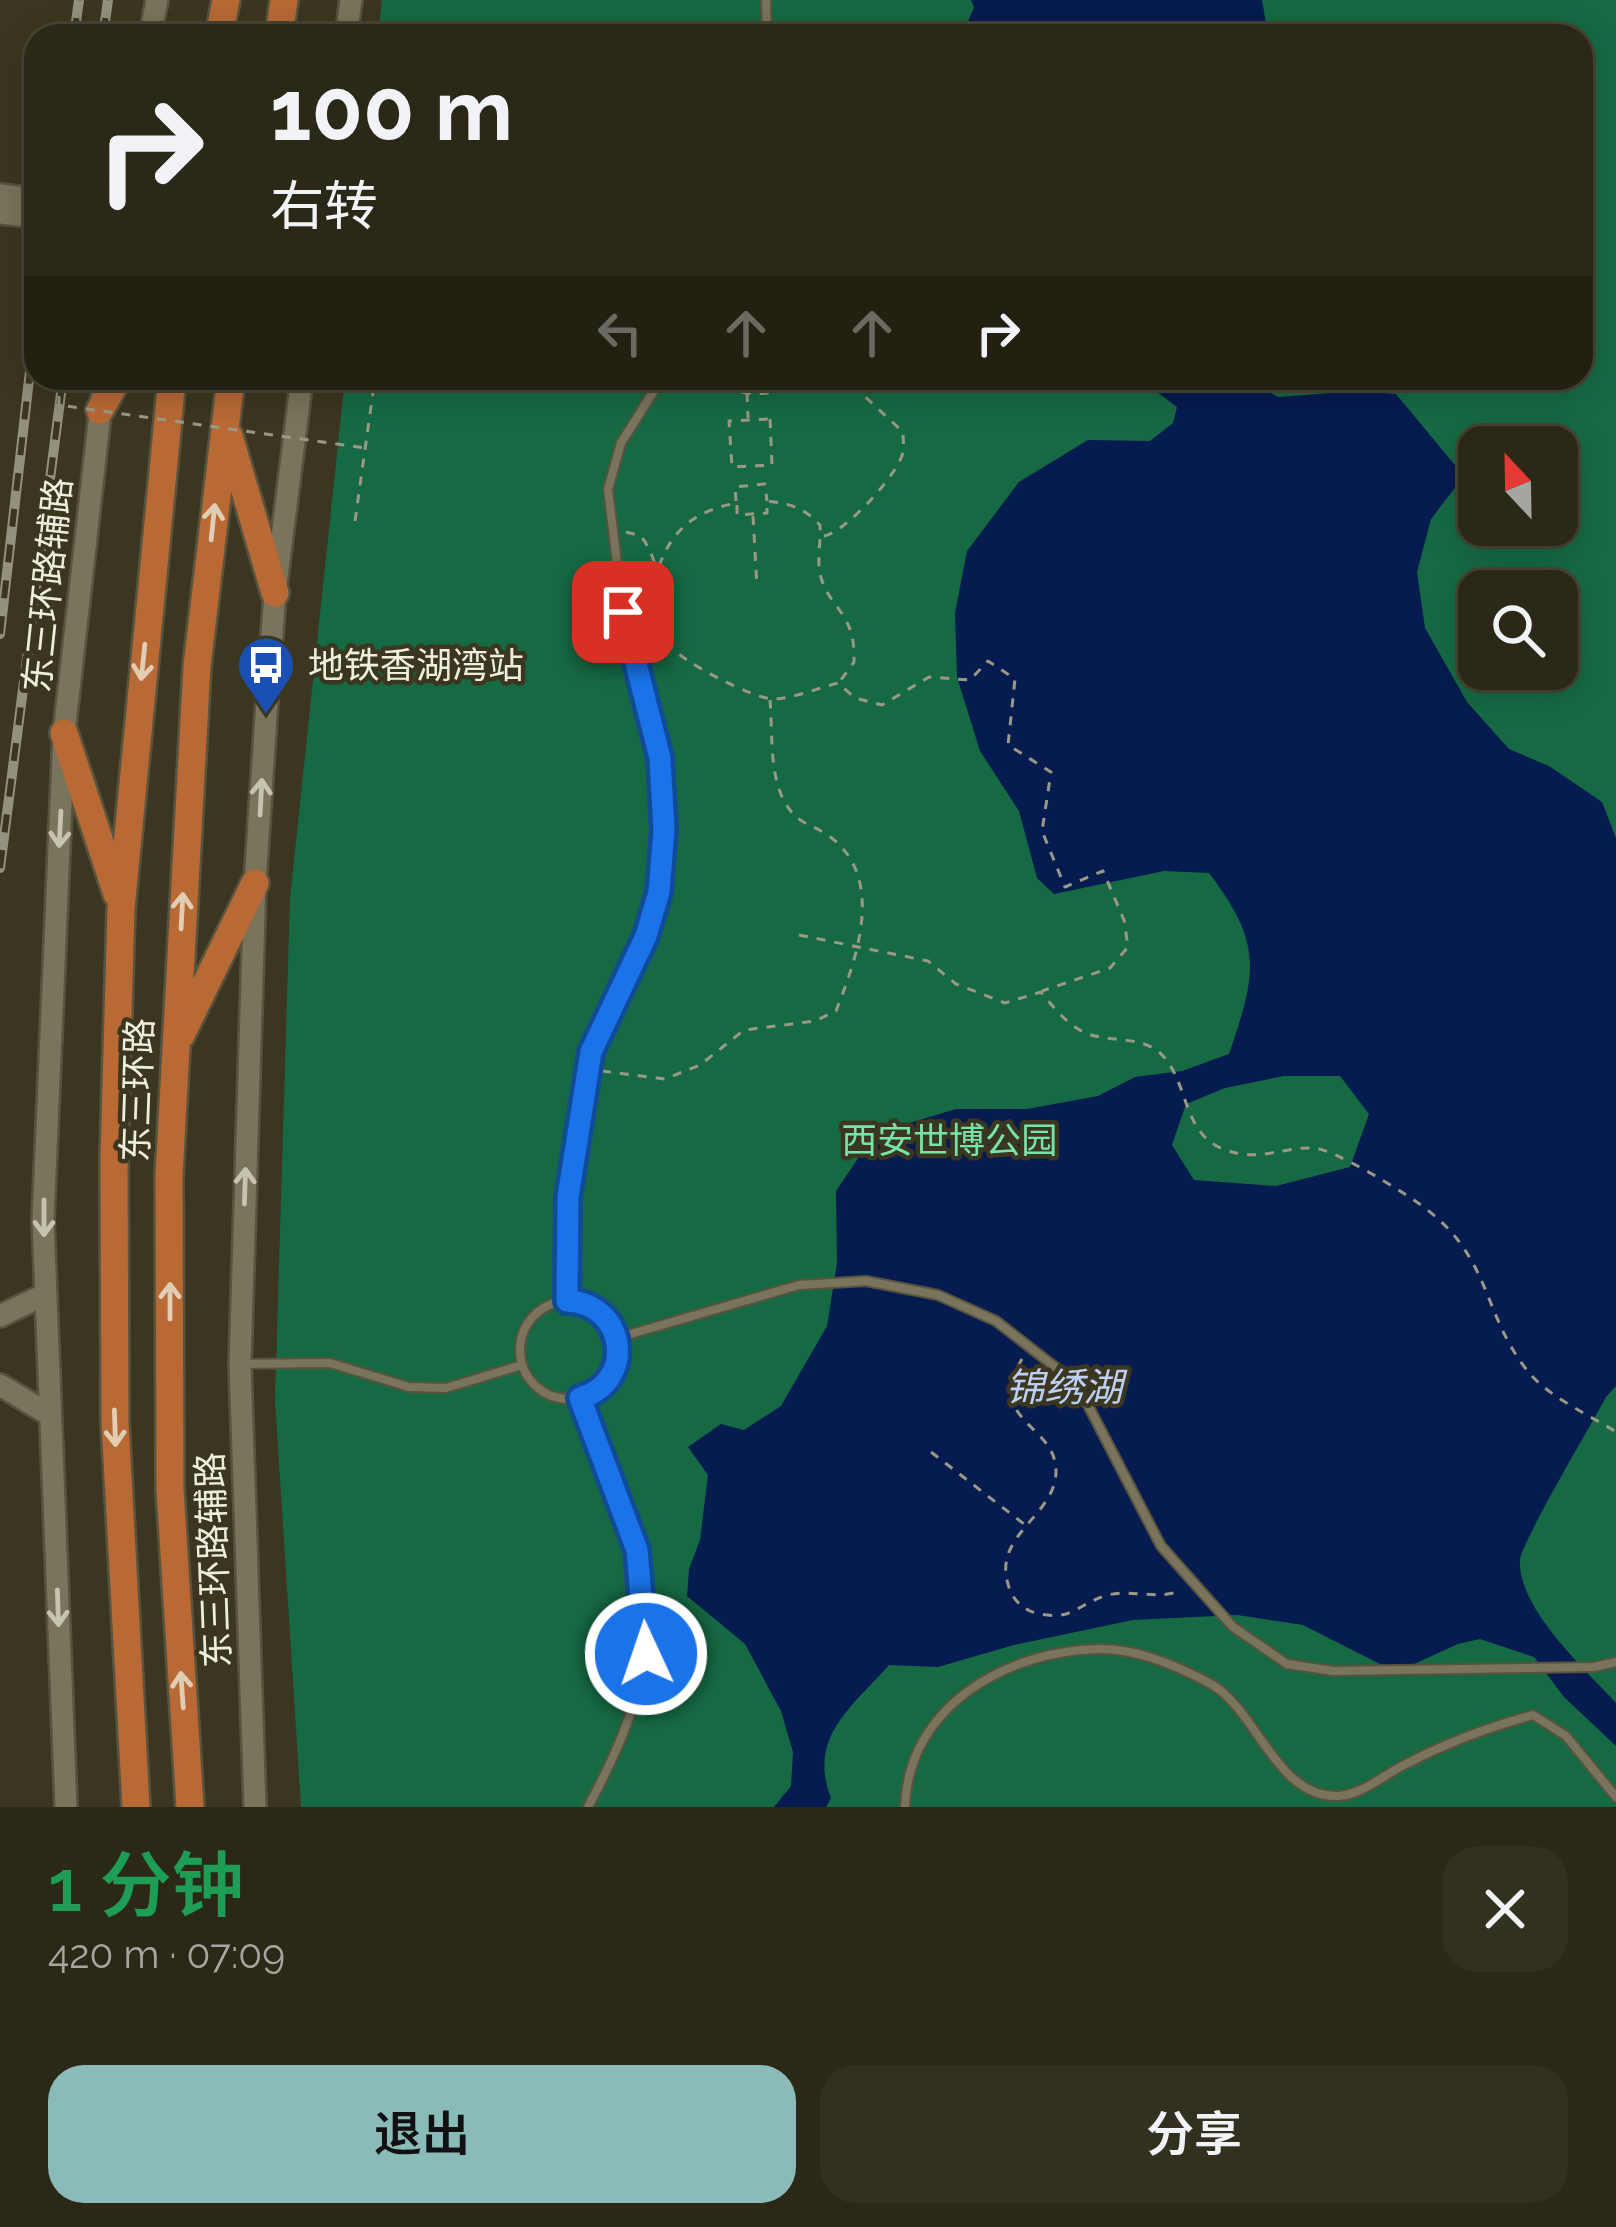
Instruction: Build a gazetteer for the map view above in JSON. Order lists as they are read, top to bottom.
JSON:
{
  "streets": {
    "highway": ["东三环路"],
    "main road": ["东三环路辅路"]
  },
  "water": ["锦绣湖"],
  "parks": ["西安世博公园"],
  "places": {
    "bus stop": ["地铁香湖湾站"]
  },
  "north": "top",
  "page": {
    "turn": ["100 m", "右转"],
    "heading": ["1 分钟", "420 m · 07:09"],
    "buttons": ["退出", "分享"]
  }
}
